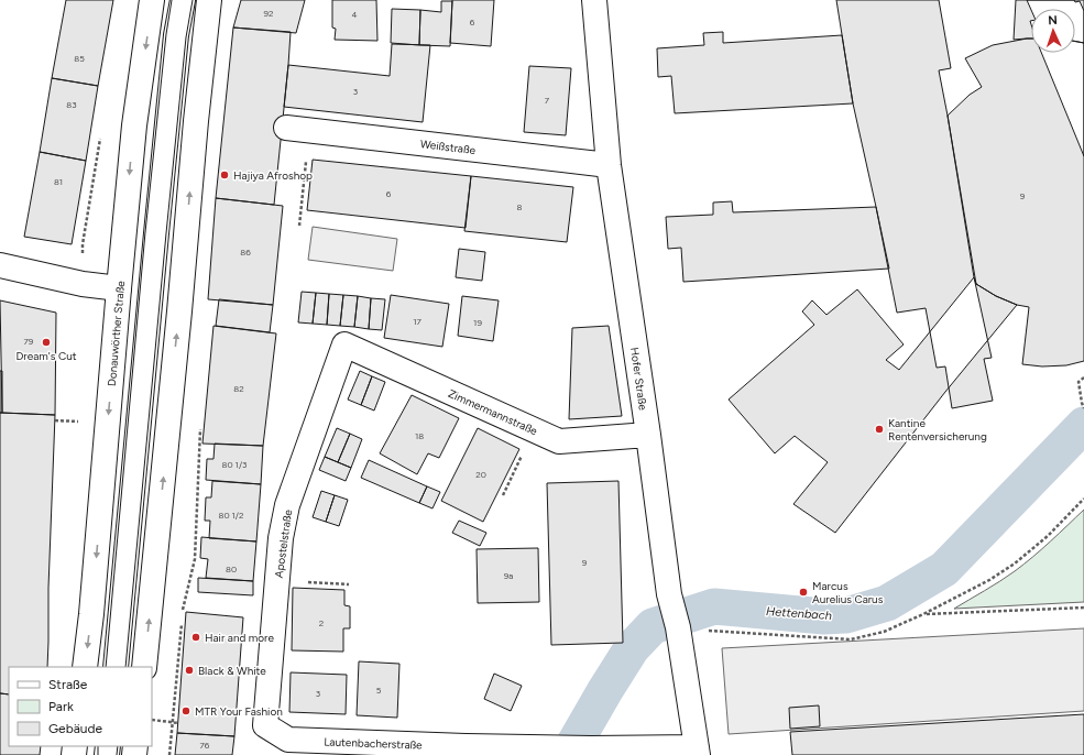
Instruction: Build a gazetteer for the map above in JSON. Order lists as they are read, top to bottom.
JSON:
{
  "streets": {
    "street": [
      "Weißstraße",
      "Donauwörther Straße",
      "Hofer Straße",
      "Zimmermannstraße",
      "Apostelstraße",
      "Lautenbacherstraße"
    ]
  },
  "crossings": [
    ["Weißstraße", "Hofer Straße"],
    ["Hofer Straße", "Zimmermannstraße"],
    ["Hofer Straße", "Lautenbacherstraße"],
    ["Zimmermannstraße", "Apostelstraße"],
    ["Apostelstraße", "Lautenbacherstraße"]
  ],
  "water": ["Hettenbach"],
  "places": [
    "Hajiya Afroshop",
    "Dream's Cut",
    "Kantine Rentenversicherung",
    "Marcus Aurelius Carus",
    "Hair and more",
    "Black & White",
    "MTR Your Fashion"
  ],
  "house_numbers": [
    "92",
    "4",
    "6",
    "85",
    "3",
    "7",
    "83",
    "81",
    "6",
    "9",
    "8",
    "86",
    "17",
    "19",
    "79",
    "82",
    "18",
    "80 1/3",
    "20",
    "80 1/2",
    "9",
    "80",
    "9a",
    "2",
    "5",
    "3",
    "76"
  ],
  "legend": ["Straße", "Park", "Gebäude"],
  "north": "top"
}
